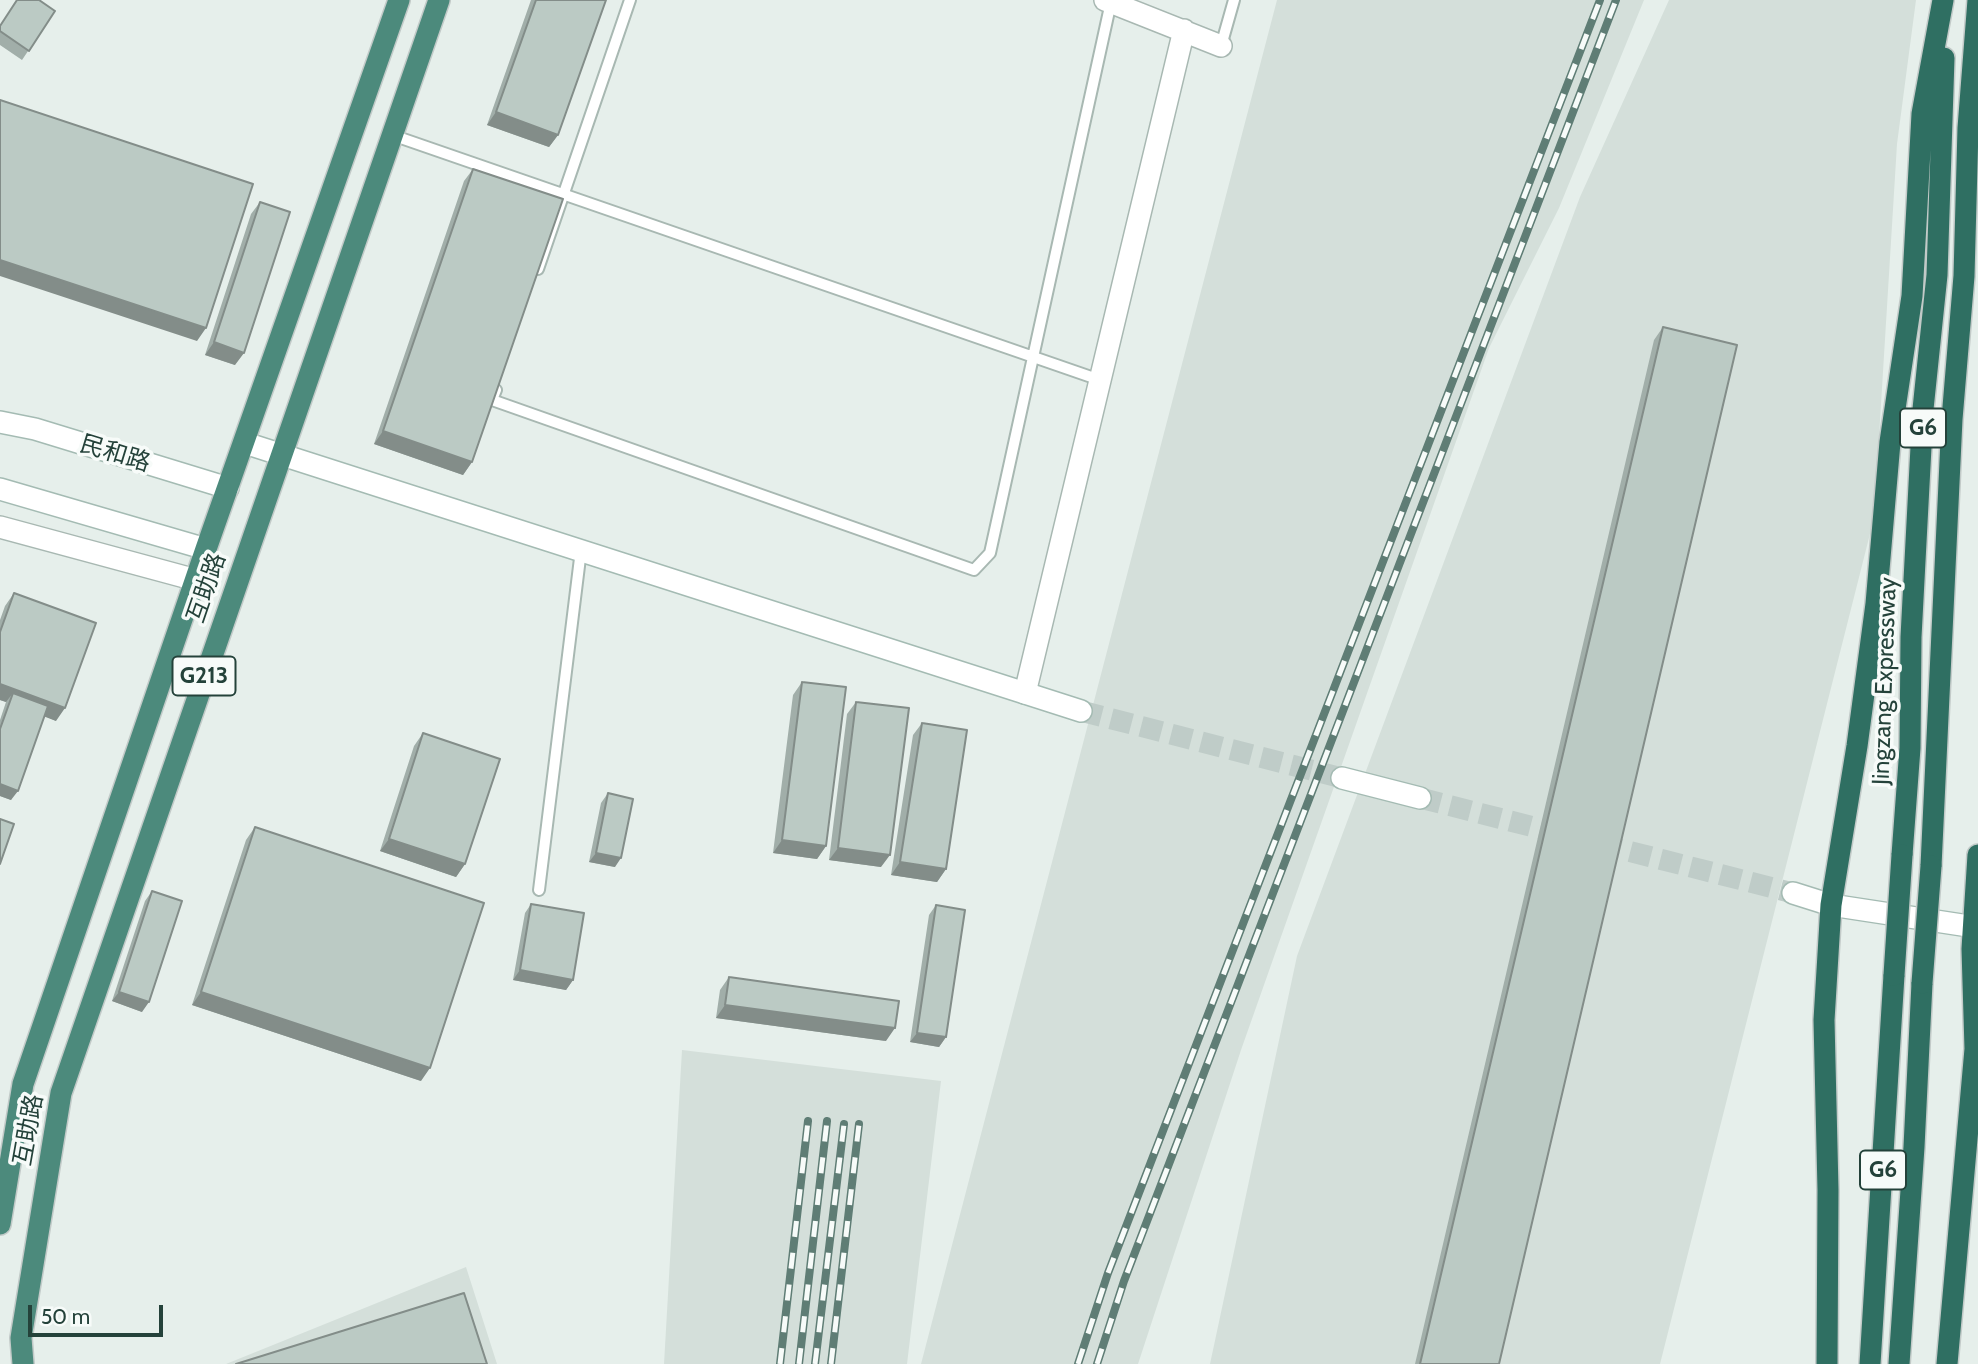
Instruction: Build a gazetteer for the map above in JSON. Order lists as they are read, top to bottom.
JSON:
{
  "streets": {
    "highway": [
      "G6",
      "互助路",
      "G213",
      "Jingzang Expressway"
    ],
    "main road": ["民和路"]
  },
  "crossings": [
    ["民和路", "互助路"]
  ],
  "scale_bar": "50 m"
}
